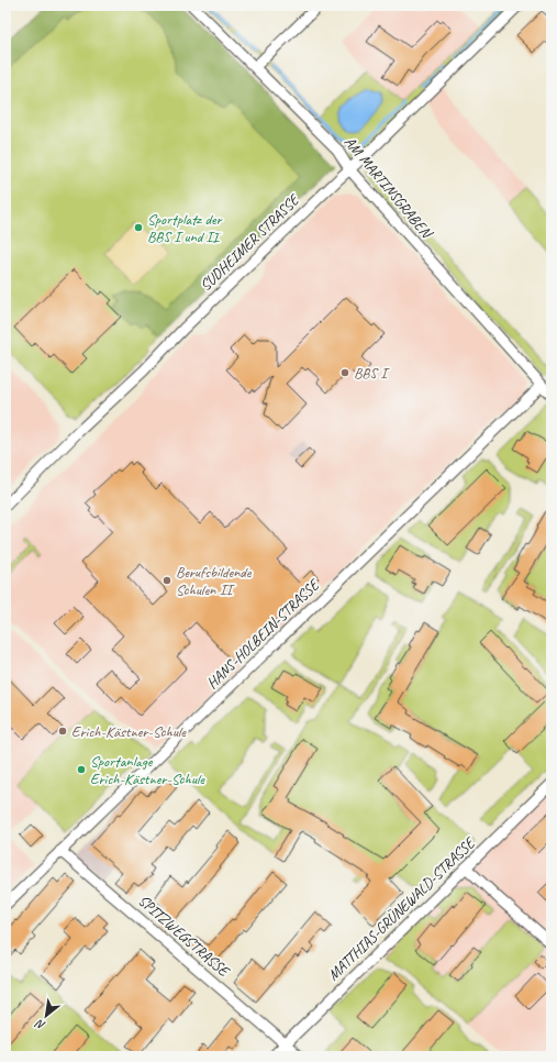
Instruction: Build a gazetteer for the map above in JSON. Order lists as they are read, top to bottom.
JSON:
{
  "streets": {
    "street": [
      "AM MARTINSGRABEN",
      "SUDHEIMER STRASSE",
      "HANS-HOLBEIN-STRASSE",
      "MATTHIAS-GRÜNEWALD-STRASSE",
      "SPITZWEGSTRASSE"
    ]
  },
  "crossings": [
    ["AM MARTINSGRABEN", "SUDHEIMER STRASSE"],
    ["AM MARTINSGRABEN", "HANS-HOLBEIN-STRASSE"],
    ["HANS-HOLBEIN-STRASSE", "SPITZWEGSTRASSE"],
    ["MATTHIAS-GRÜNEWALD-STRASSE", "SPITZWEGSTRASSE"]
  ],
  "places": [
    "Sportplatz der BBS I und II",
    "BBS I",
    "Berufsbildende Schulen II",
    "Erich-Kästner-Schule",
    "Sportanlage Erich-Kästner-Schule"
  ],
  "north": "bottom left"
}
